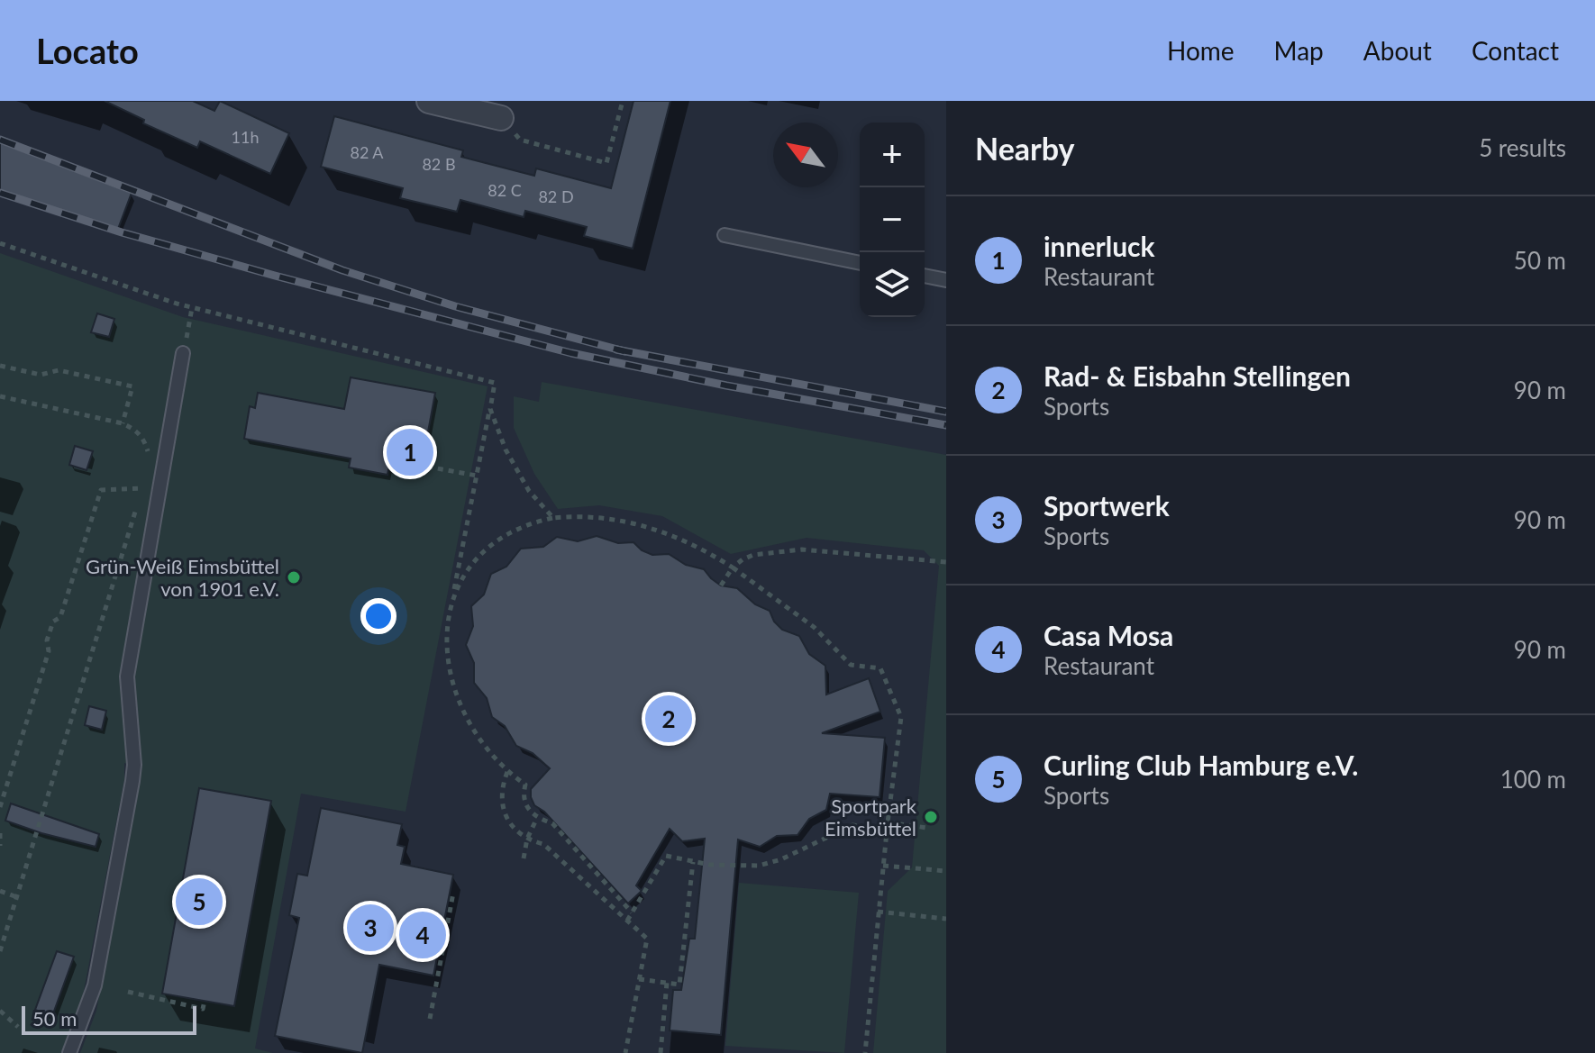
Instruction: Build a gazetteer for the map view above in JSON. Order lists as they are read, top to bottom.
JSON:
{
  "places": ["Grün-Weiß Eimsbüttel von 1901 e.V.", "Sportpark Eimsbüttel"],
  "house_numbers": [
    "11h",
    "82 A",
    "82 B",
    "82 C",
    "82 D"
  ],
  "scale_bar": "50 m",
  "north": "top left",
  "page": {
    "header": "Locato",
    "nav": [
      "Home",
      "Map",
      "About",
      "Contact"
    ],
    "heading": ["Nearby", "5 results"],
    "map_buttons": ["+", "−"],
    "list": [
      {
        "mark": "1",
        "name": "innerluck",
        "note": "Restaurant",
        "value": "50 m"
      },
      {
        "mark": "2",
        "name": "Rad- & Eisbahn Stellingen",
        "note": "Sports",
        "value": "90 m"
      },
      {
        "mark": "3",
        "name": "Sportwerk",
        "note": "Sports",
        "value": "90 m"
      },
      {
        "mark": "4",
        "name": "Casa Mosa",
        "note": "Restaurant",
        "value": "90 m"
      },
      {
        "mark": "5",
        "name": "Curling Club Hamburg e.V.",
        "note": "Sports",
        "value": "100 m"
      }
    ],
    "pins": [
      "1",
      "2",
      "5",
      "3",
      "4"
    ],
    "scale": "50 m"
  }
}
